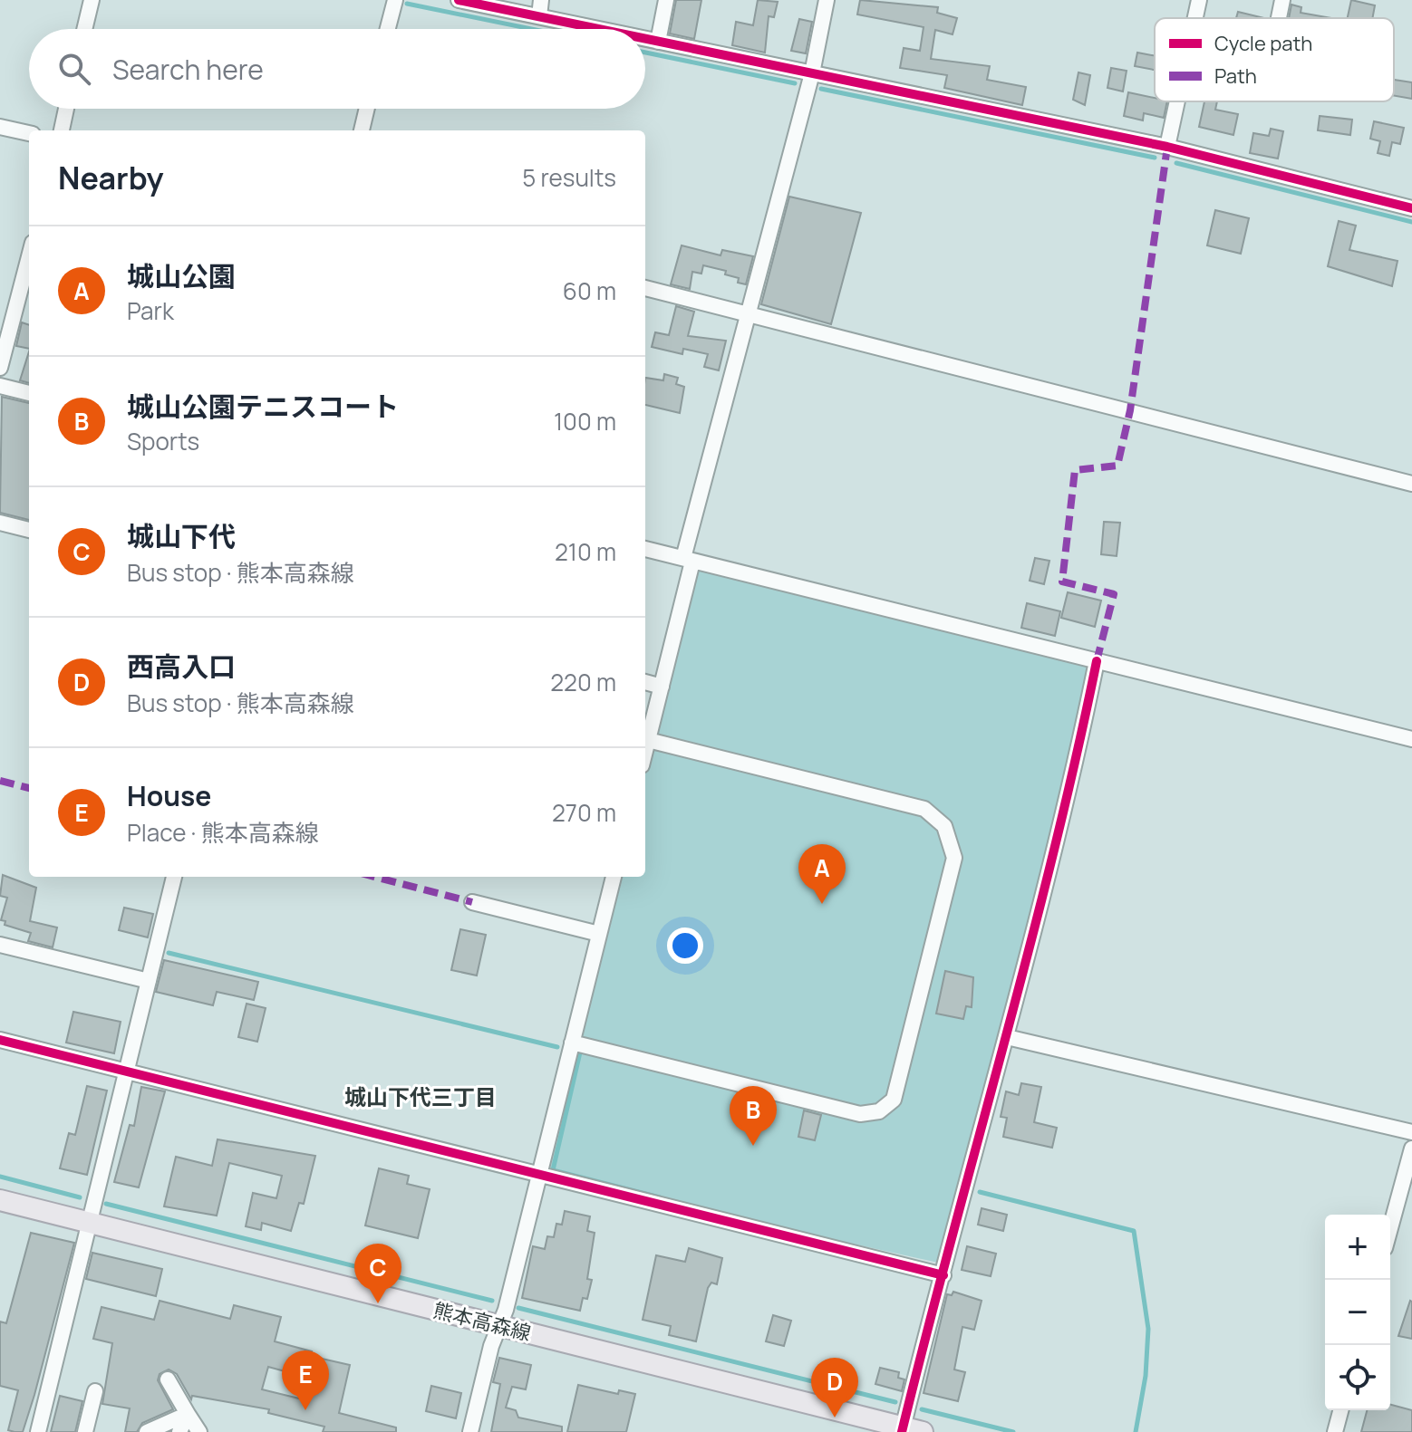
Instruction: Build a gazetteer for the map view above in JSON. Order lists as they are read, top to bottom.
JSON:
{
  "streets": {
    "main road": ["熊本高森線"]
  },
  "districts": ["城山下代三丁目"],
  "legend": ["Cycle path", "Path"],
  "page": {
    "search": "Search here",
    "heading": ["Nearby", "5 results"],
    "list": [
      {
        "mark": "A",
        "name": "城山公園",
        "note": "Park",
        "value": "60 m"
      },
      {
        "mark": "B",
        "name": "城山公園テニスコート",
        "note": "Sports",
        "value": "100 m"
      },
      {
        "mark": "C",
        "name": "城山下代",
        "note": "Bus stop · 熊本高森線",
        "value": "210 m"
      },
      {
        "mark": "D",
        "name": "西高入口",
        "note": "Bus stop · 熊本高森線",
        "value": "220 m"
      },
      {
        "mark": "E",
        "name": "House",
        "note": "Place · 熊本高森線",
        "value": "270 m"
      }
    ],
    "pins": [
      "A",
      "B",
      "C",
      "E",
      "D"
    ],
    "map_buttons": ["+", "−"]
  }
}
